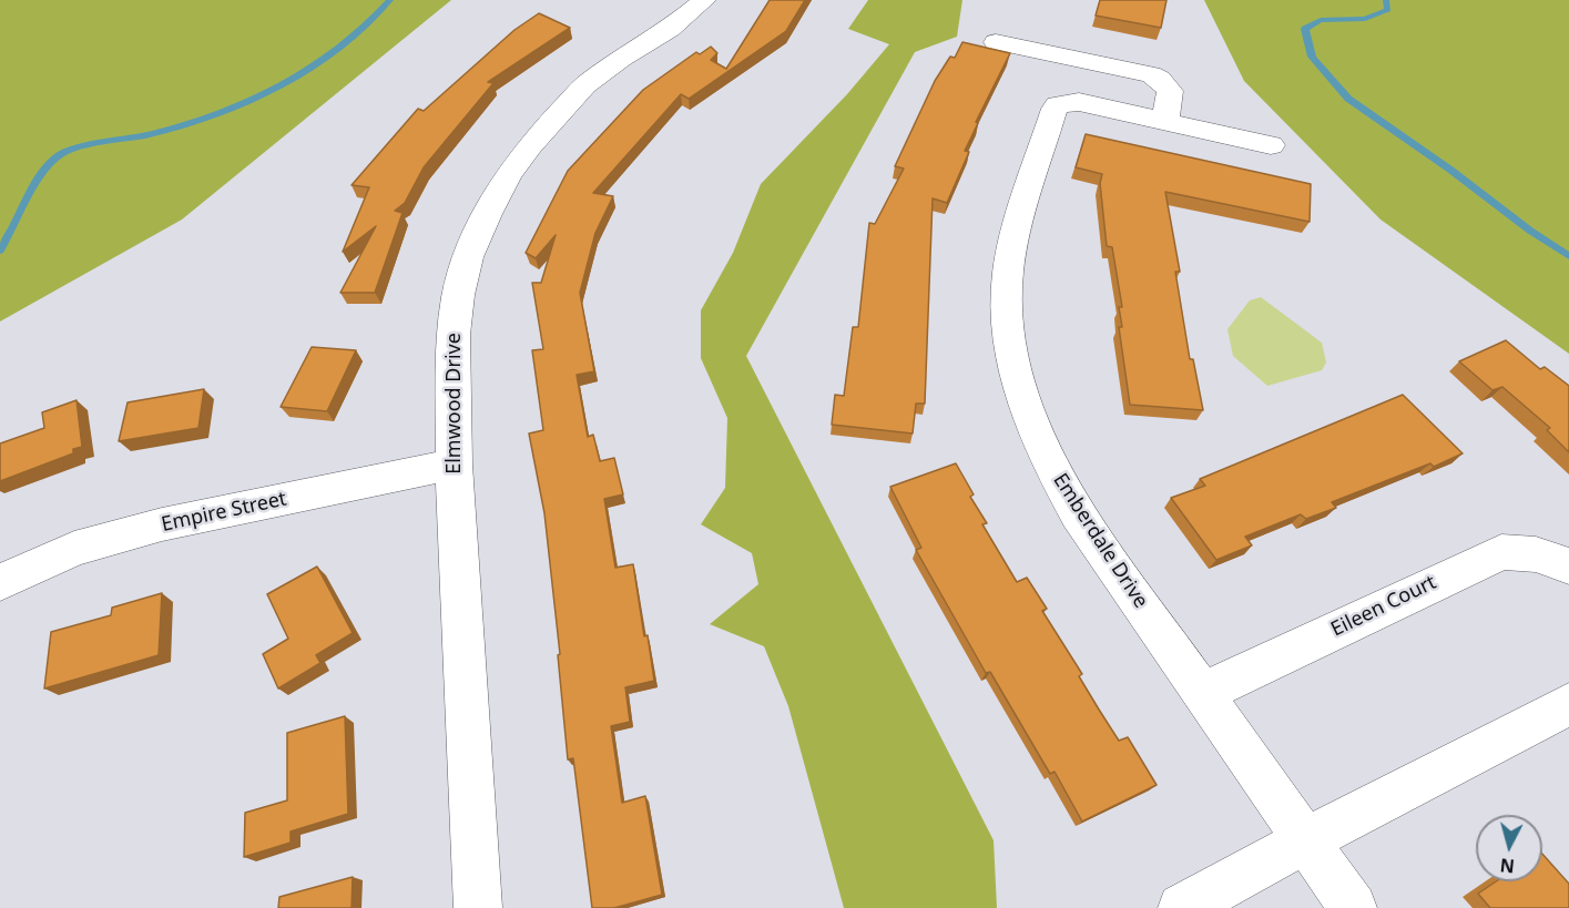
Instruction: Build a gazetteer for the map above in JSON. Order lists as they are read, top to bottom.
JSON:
{
  "streets": {
    "street": [
      "Elmwood Drive",
      "Empire Street",
      "Emberdale Drive",
      "Eileen Court"
    ]
  },
  "crossings": [
    ["Elmwood Drive", "Empire Street"],
    ["Emberdale Drive", "Eileen Court"]
  ],
  "north": "bottom"
}
